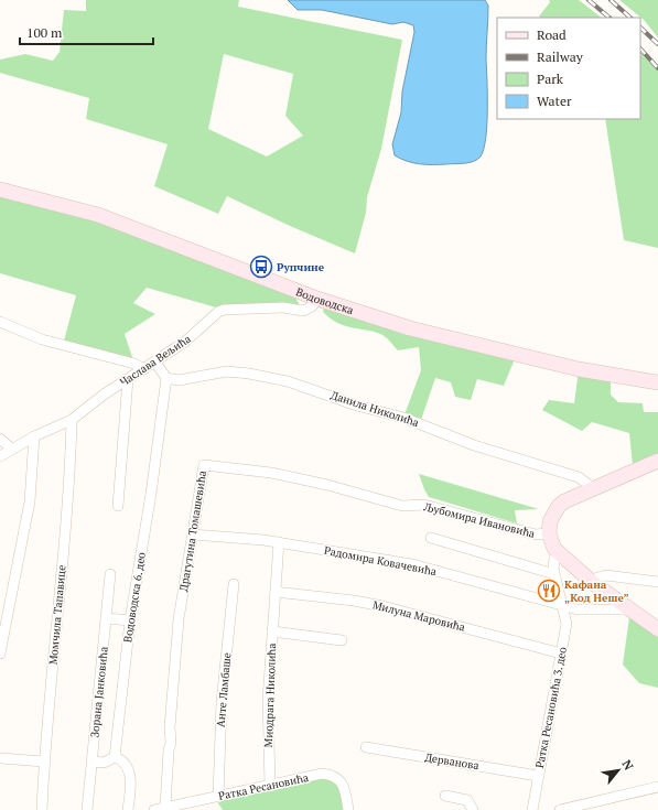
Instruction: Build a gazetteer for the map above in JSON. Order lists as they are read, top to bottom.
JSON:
{
  "streets": {
    "main road": ["Водоводска"],
    "street": [
      "Часлава Вељића",
      "Данила Николића",
      "Љубомира Ивановића",
      "Драгутина Томашевића",
      "Радомира Ковачевића",
      "Водоводска 6. део",
      "Момчила Тапавице",
      "Милуна Маровића",
      "Анте Ламбаше",
      "Зорана Јанковића",
      "Миодрага Николића",
      "Ратка Ресановића 3. део",
      "Дерванова",
      "Ратка Ресановића"
    ]
  },
  "crossings": [
    ["Водоводска", "Часлава Вељића"],
    ["Часлава Вељића", "Момчила Тапавице"],
    ["Данила Николића", "Водоводска 6. део"],
    ["Љубомира Ивановића", "Драгутина Томашевића"],
    ["Драгутина Томашевића", "Радомира Ковачевића"],
    ["Драгутина Томашевића", "Ратка Ресановића"],
    ["Радомира Ковачевића", "Миодрага Николића"],
    ["Радомира Ковачевића", "Ратка Ресановића 3. део"],
    ["Милуна Маровића", "Миодрага Николића"],
    ["Милуна Маровића", "Ратка Ресановића 3. део"],
    ["Анте Ламбаше", "Ратка Ресановића"],
    ["Миодрага Николића", "Ратка Ресановића"],
    ["Ратка Ресановића 3. део", "Дерванова"]
  ],
  "places": {
    "bus stop": ["Рупчине"],
    "restaurant": ["Кафана „Код Неше”"]
  },
  "legend": [
    "Road",
    "Railway",
    "Park",
    "Water"
  ],
  "scale_bar": "100 m",
  "north": "top right"
}
